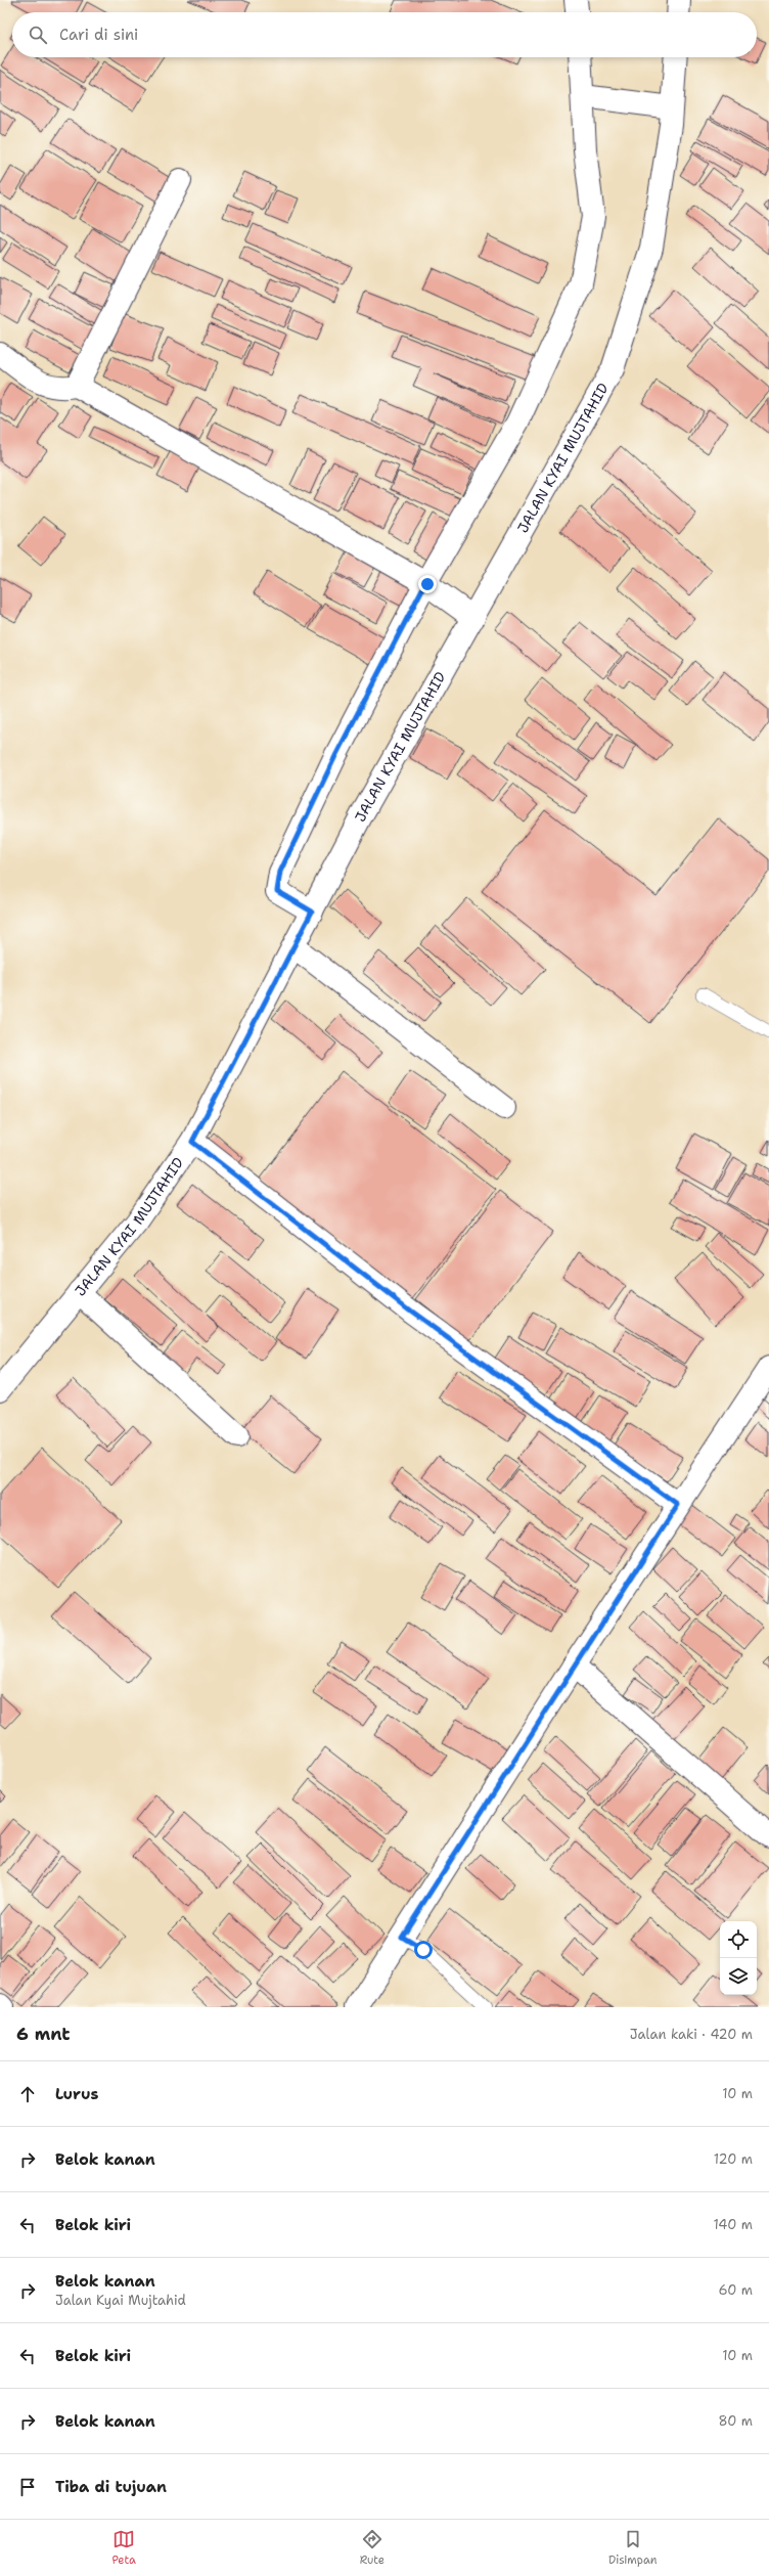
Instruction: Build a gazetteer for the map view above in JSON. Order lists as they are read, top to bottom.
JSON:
{
  "streets": {
    "street": ["JALAN KYAI MUJTAHID"]
  },
  "page": {
    "search": "Cari di sini",
    "heading": ["6 mnt", "Jalan kaki · 420 m"],
    "list": [
      ["Lurus", "10 m"],
      ["Belok kanan", "120 m"],
      ["Belok kiri", "140 m"],
      ["Belok kanan", "Jalan Kyai Mujtahid", "60 m"],
      ["Belok kiri", "10 m"],
      ["Belok kanan", "80 m"],
      "Tiba di tujuan"
    ],
    "nav": ["Peta", "Rute", "Disimpan"]
  }
}
